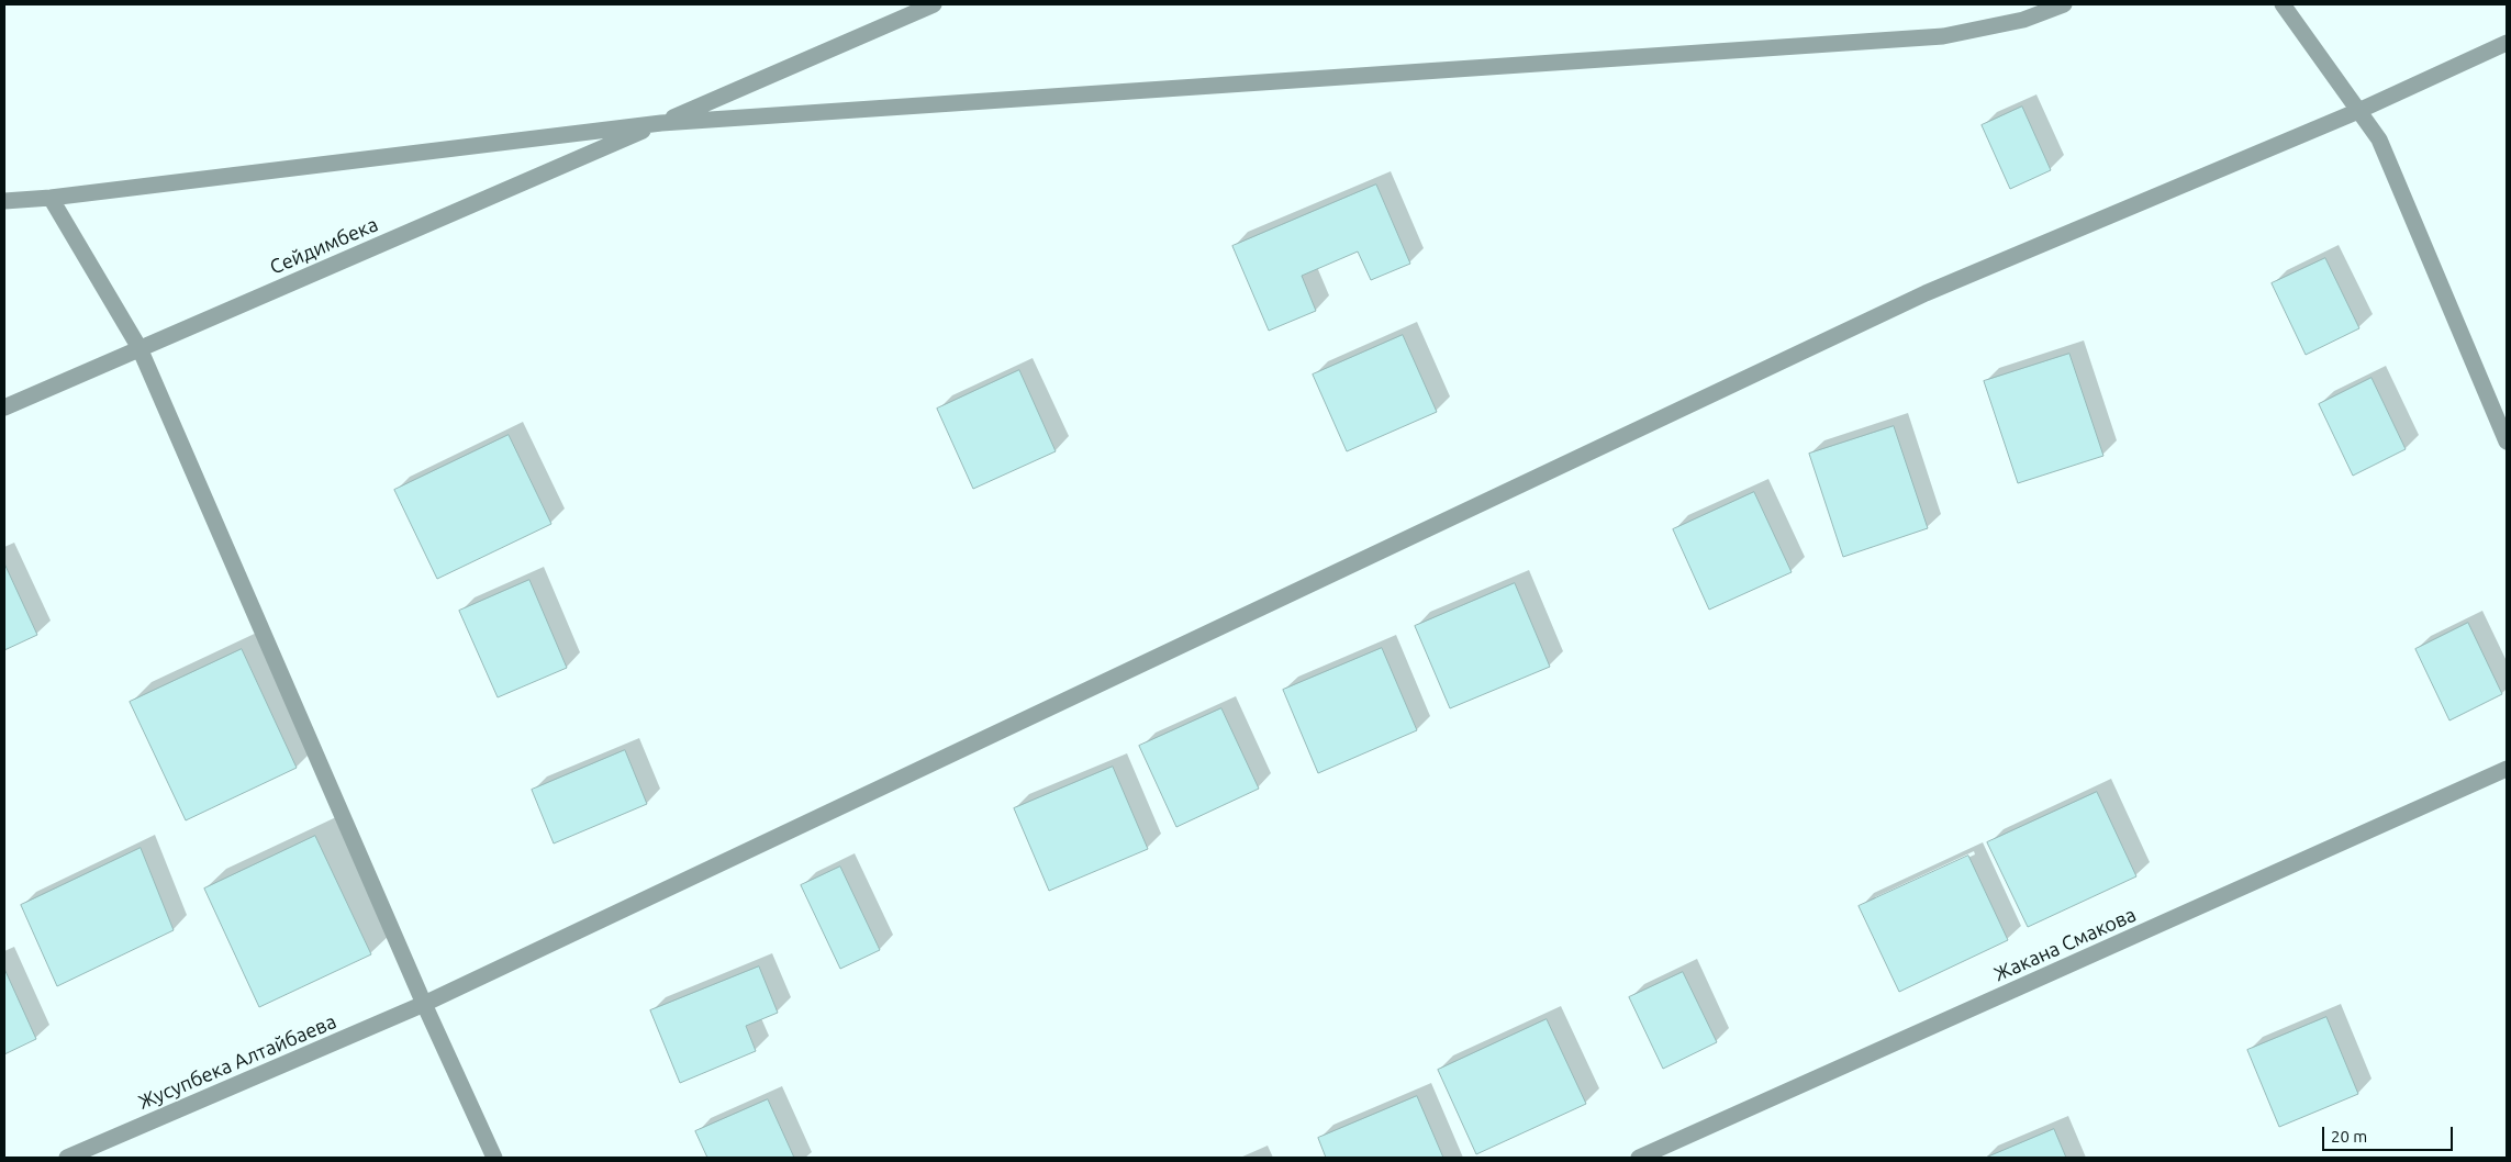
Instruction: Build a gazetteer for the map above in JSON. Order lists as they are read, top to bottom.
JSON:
{
  "streets": {
    "street": ["Сейдимбека", "Жакана Смакова", "Жусупбека Алтайбаева"]
  },
  "scale_bar": "20 m"
}
